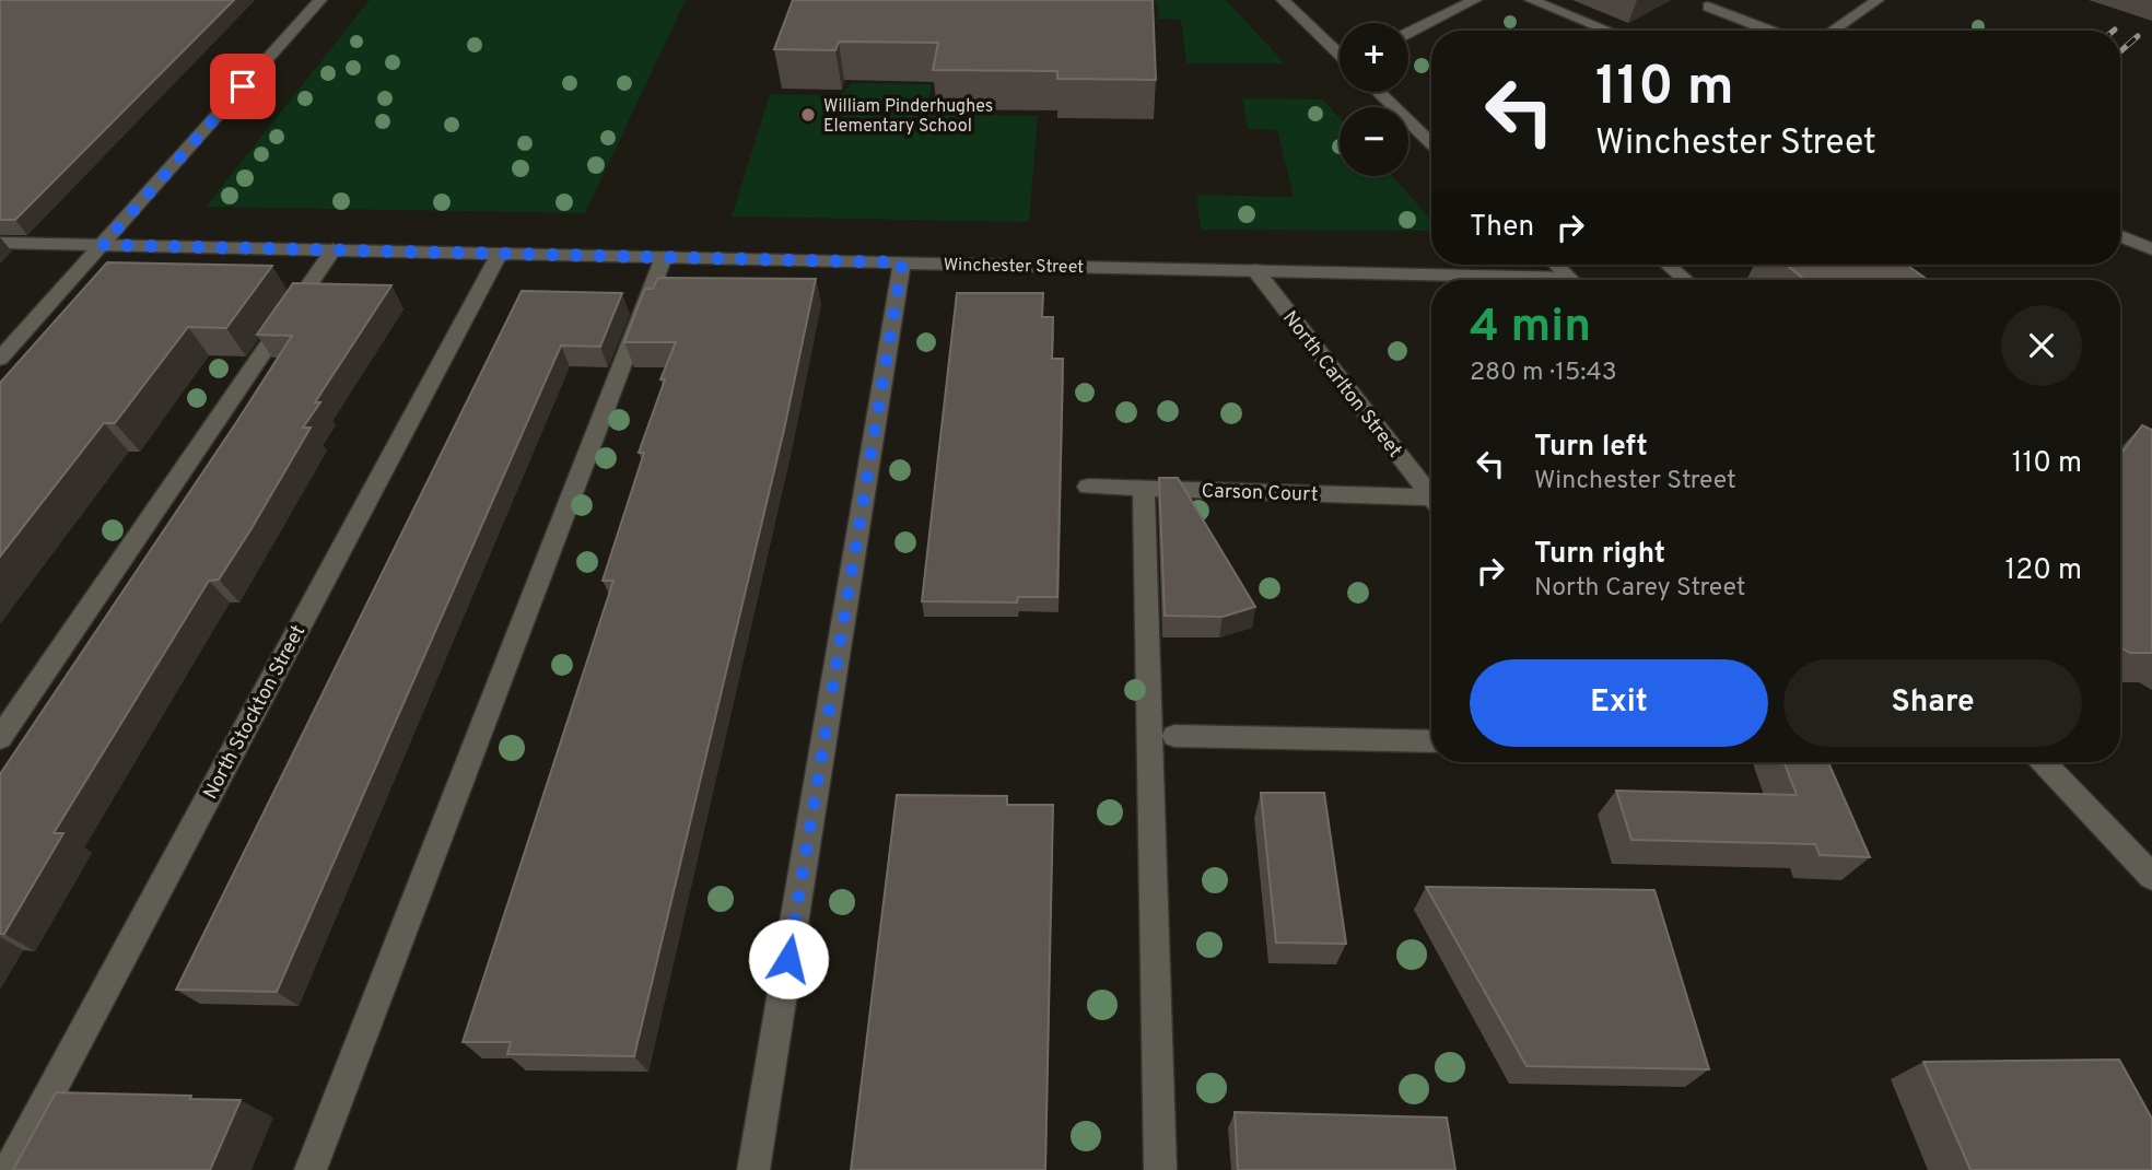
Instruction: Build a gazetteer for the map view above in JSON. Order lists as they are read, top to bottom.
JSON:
{
  "streets": {
    "street": [
      "Winchester Street",
      "North Carlton Street",
      "Carson Court",
      "North Stockton Street"
    ]
  },
  "crossings": [
    ["Winchester Street", "North Carlton Street"],
    ["Winchester Street", "North Stockton Street"]
  ],
  "places": ["William Pinderhughes Elementary School"],
  "page": {
    "map_buttons": ["+", "−"],
    "turn": ["110 m", "Winchester Street"],
    "then": "Then",
    "heading": ["4 min", "280 m · 15:43"],
    "list": [
      {
        "name": "Turn left",
        "note": "Winchester Street",
        "value": "110 m"
      },
      {
        "name": "Turn right",
        "note": "North Carey Street",
        "value": "120 m"
      }
    ],
    "buttons": ["Exit", "Share"]
  }
}
